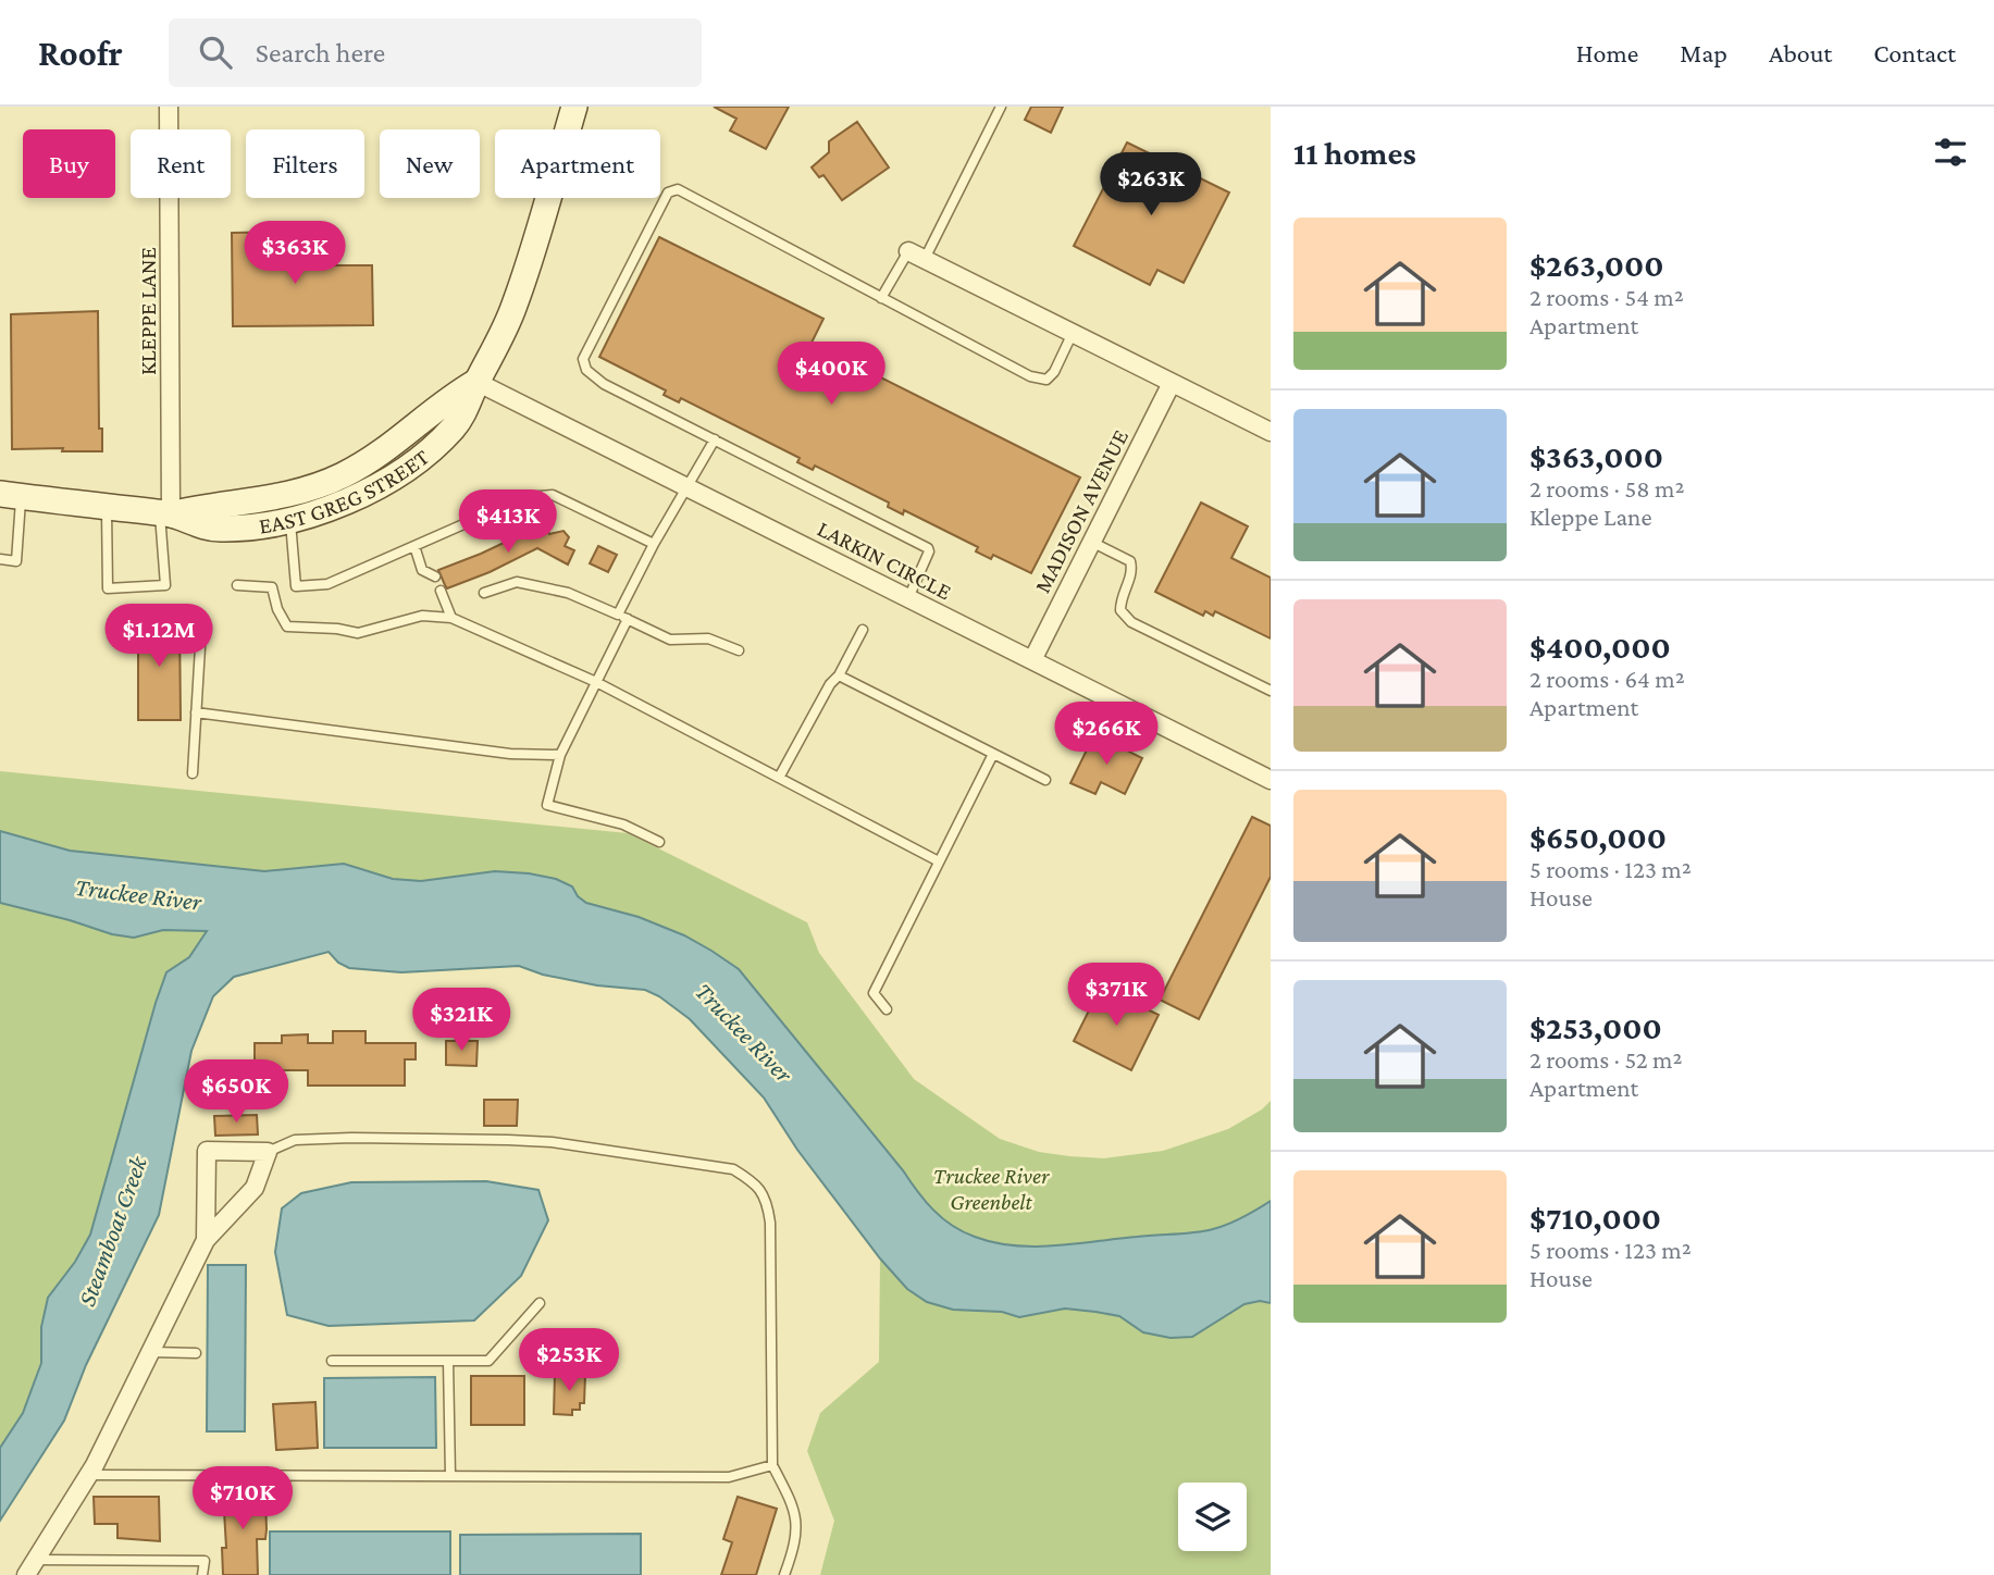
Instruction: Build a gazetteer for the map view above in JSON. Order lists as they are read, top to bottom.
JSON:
{
  "streets": {
    "main road": ["EAST GREG STREET"],
    "street": ["KLEPPE LANE", "MADISON AVENUE", "LARKIN CIRCLE"]
  },
  "crossings": [
    ["KLEPPE LANE", "EAST GREG STREET"],
    ["EAST GREG STREET", "LARKIN CIRCLE"],
    ["MADISON AVENUE", "LARKIN CIRCLE"]
  ],
  "water": ["Truckee River", "Steamboat Creek"],
  "parks": ["Truckee River Greenbelt"],
  "page": {
    "header": "Roofr",
    "search": "Search here",
    "nav": [
      "Home",
      "Map",
      "About",
      "Contact"
    ],
    "heading": "11 homes",
    "chip": [
      "Buy",
      "Rent",
      "Filters",
      "New",
      "Apartment"
    ],
    "price": [
      "$263K",
      "$363K",
      "$400K",
      "$413K",
      "$1.12M",
      "$266K",
      "$371K",
      "$321K",
      "$650K",
      "$253K",
      "$710K"
    ],
    "list": [
      {
        "name": "$263,000",
        "note": "2 rooms · 54 m² · Apartment"
      },
      {
        "name": "$363,000",
        "note": "2 rooms · 58 m² · Kleppe Lane"
      },
      {
        "name": "$400,000",
        "note": "2 rooms · 64 m² · Apartment"
      },
      {
        "name": "$650,000",
        "note": "5 rooms · 123 m² · House"
      },
      {
        "name": "$253,000",
        "note": "2 rooms · 52 m² · Apartment"
      },
      {
        "name": "$710,000",
        "note": "5 rooms · 123 m² · House"
      }
    ]
  }
}
